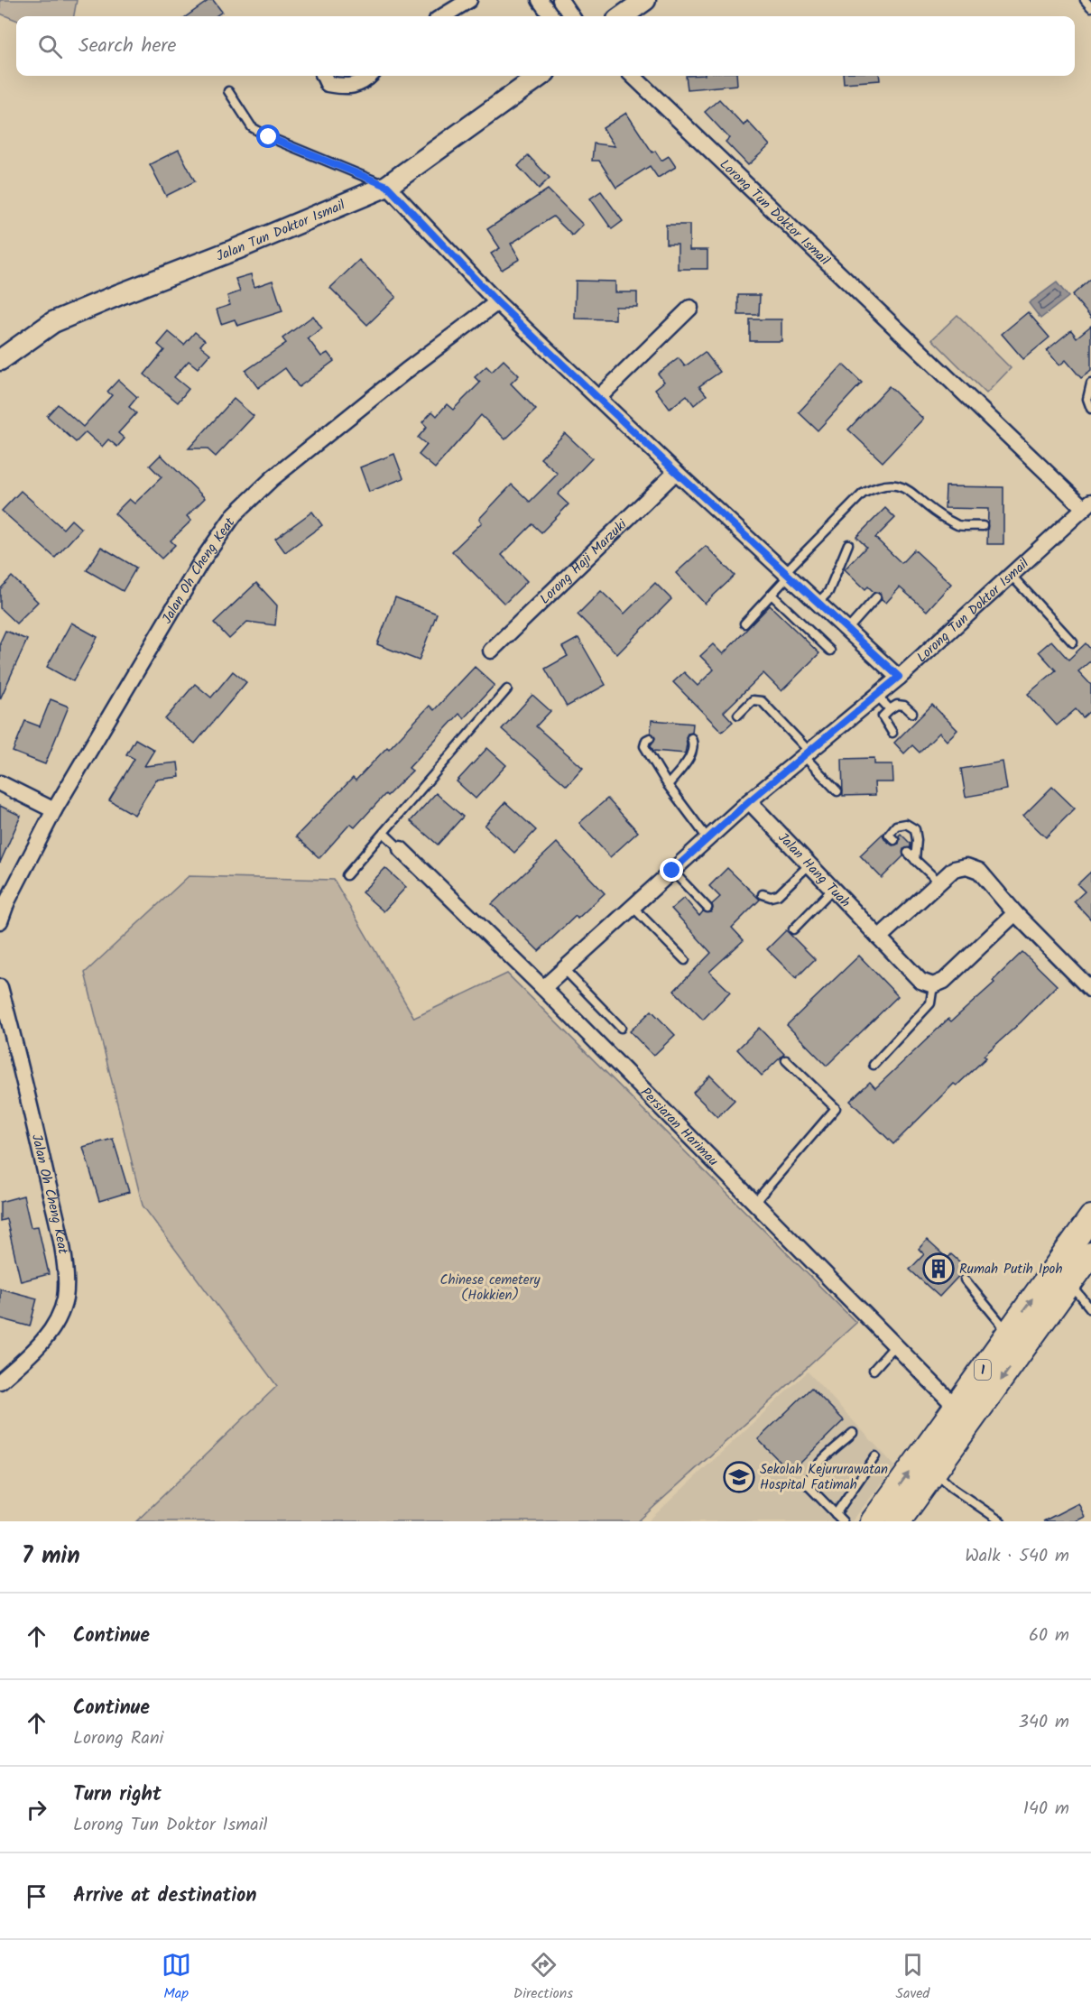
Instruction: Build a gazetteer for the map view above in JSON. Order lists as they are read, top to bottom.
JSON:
{
  "streets": {
    "main road": ["1"],
    "street": [
      "Lorong Tun Doktor Ismail",
      "Jalan Tun Doktor Ismail",
      "Lorong Haji Marzuki",
      "Jalan Oh Cheng Keat",
      "Jalan Hang Tuah",
      "Persiaran Harimau"
    ]
  },
  "crossings": [
    ["Lorong Tun Doktor Ismail", "Jalan Hang Tuah"],
    ["Lorong Tun Doktor Ismail", "Persiaran Harimau"],
    ["Persiaran Harimau", "1"]
  ],
  "parks": ["Chinese cemetery (Hokkien)"],
  "places": {
    "building": ["Rumah Putih Ipoh"],
    "school or university": ["Sekolah Kejururawatan Hospital Fatimah"]
  },
  "page": {
    "search": "Search here",
    "heading": ["7 min", "Walk · 540 m"],
    "list": [
      ["Continue", "60 m"],
      ["Continue", "Lorong Rani", "340 m"],
      ["Turn right", "Lorong Tun Doktor Ismail", "140 m"],
      "Arrive at destination"
    ],
    "nav": ["Map", "Directions", "Saved"]
  }
}
